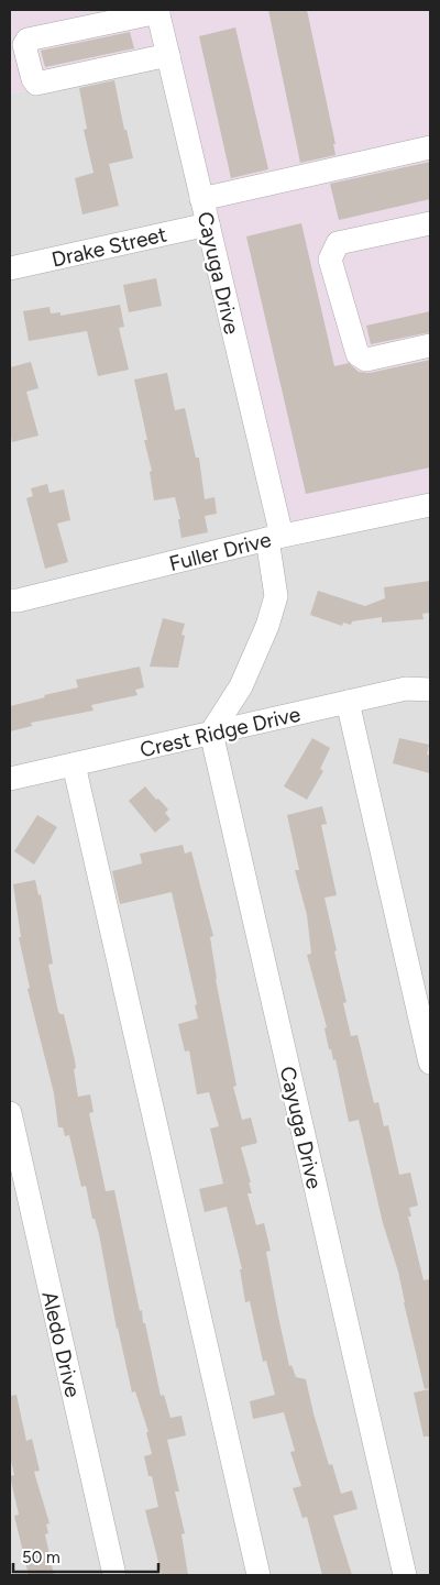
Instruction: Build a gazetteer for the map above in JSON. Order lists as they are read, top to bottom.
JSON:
{
  "streets": {
    "street": [
      "Drake Street",
      "Cayuga Drive",
      "Fuller Drive",
      "Crest Ridge Drive",
      "Aledo Drive"
    ]
  },
  "crossings": [
    ["Drake Street", "Cayuga Drive"],
    ["Cayuga Drive", "Fuller Drive"],
    ["Cayuga Drive", "Crest Ridge Drive"]
  ],
  "scale_bar": "50 m"
}
